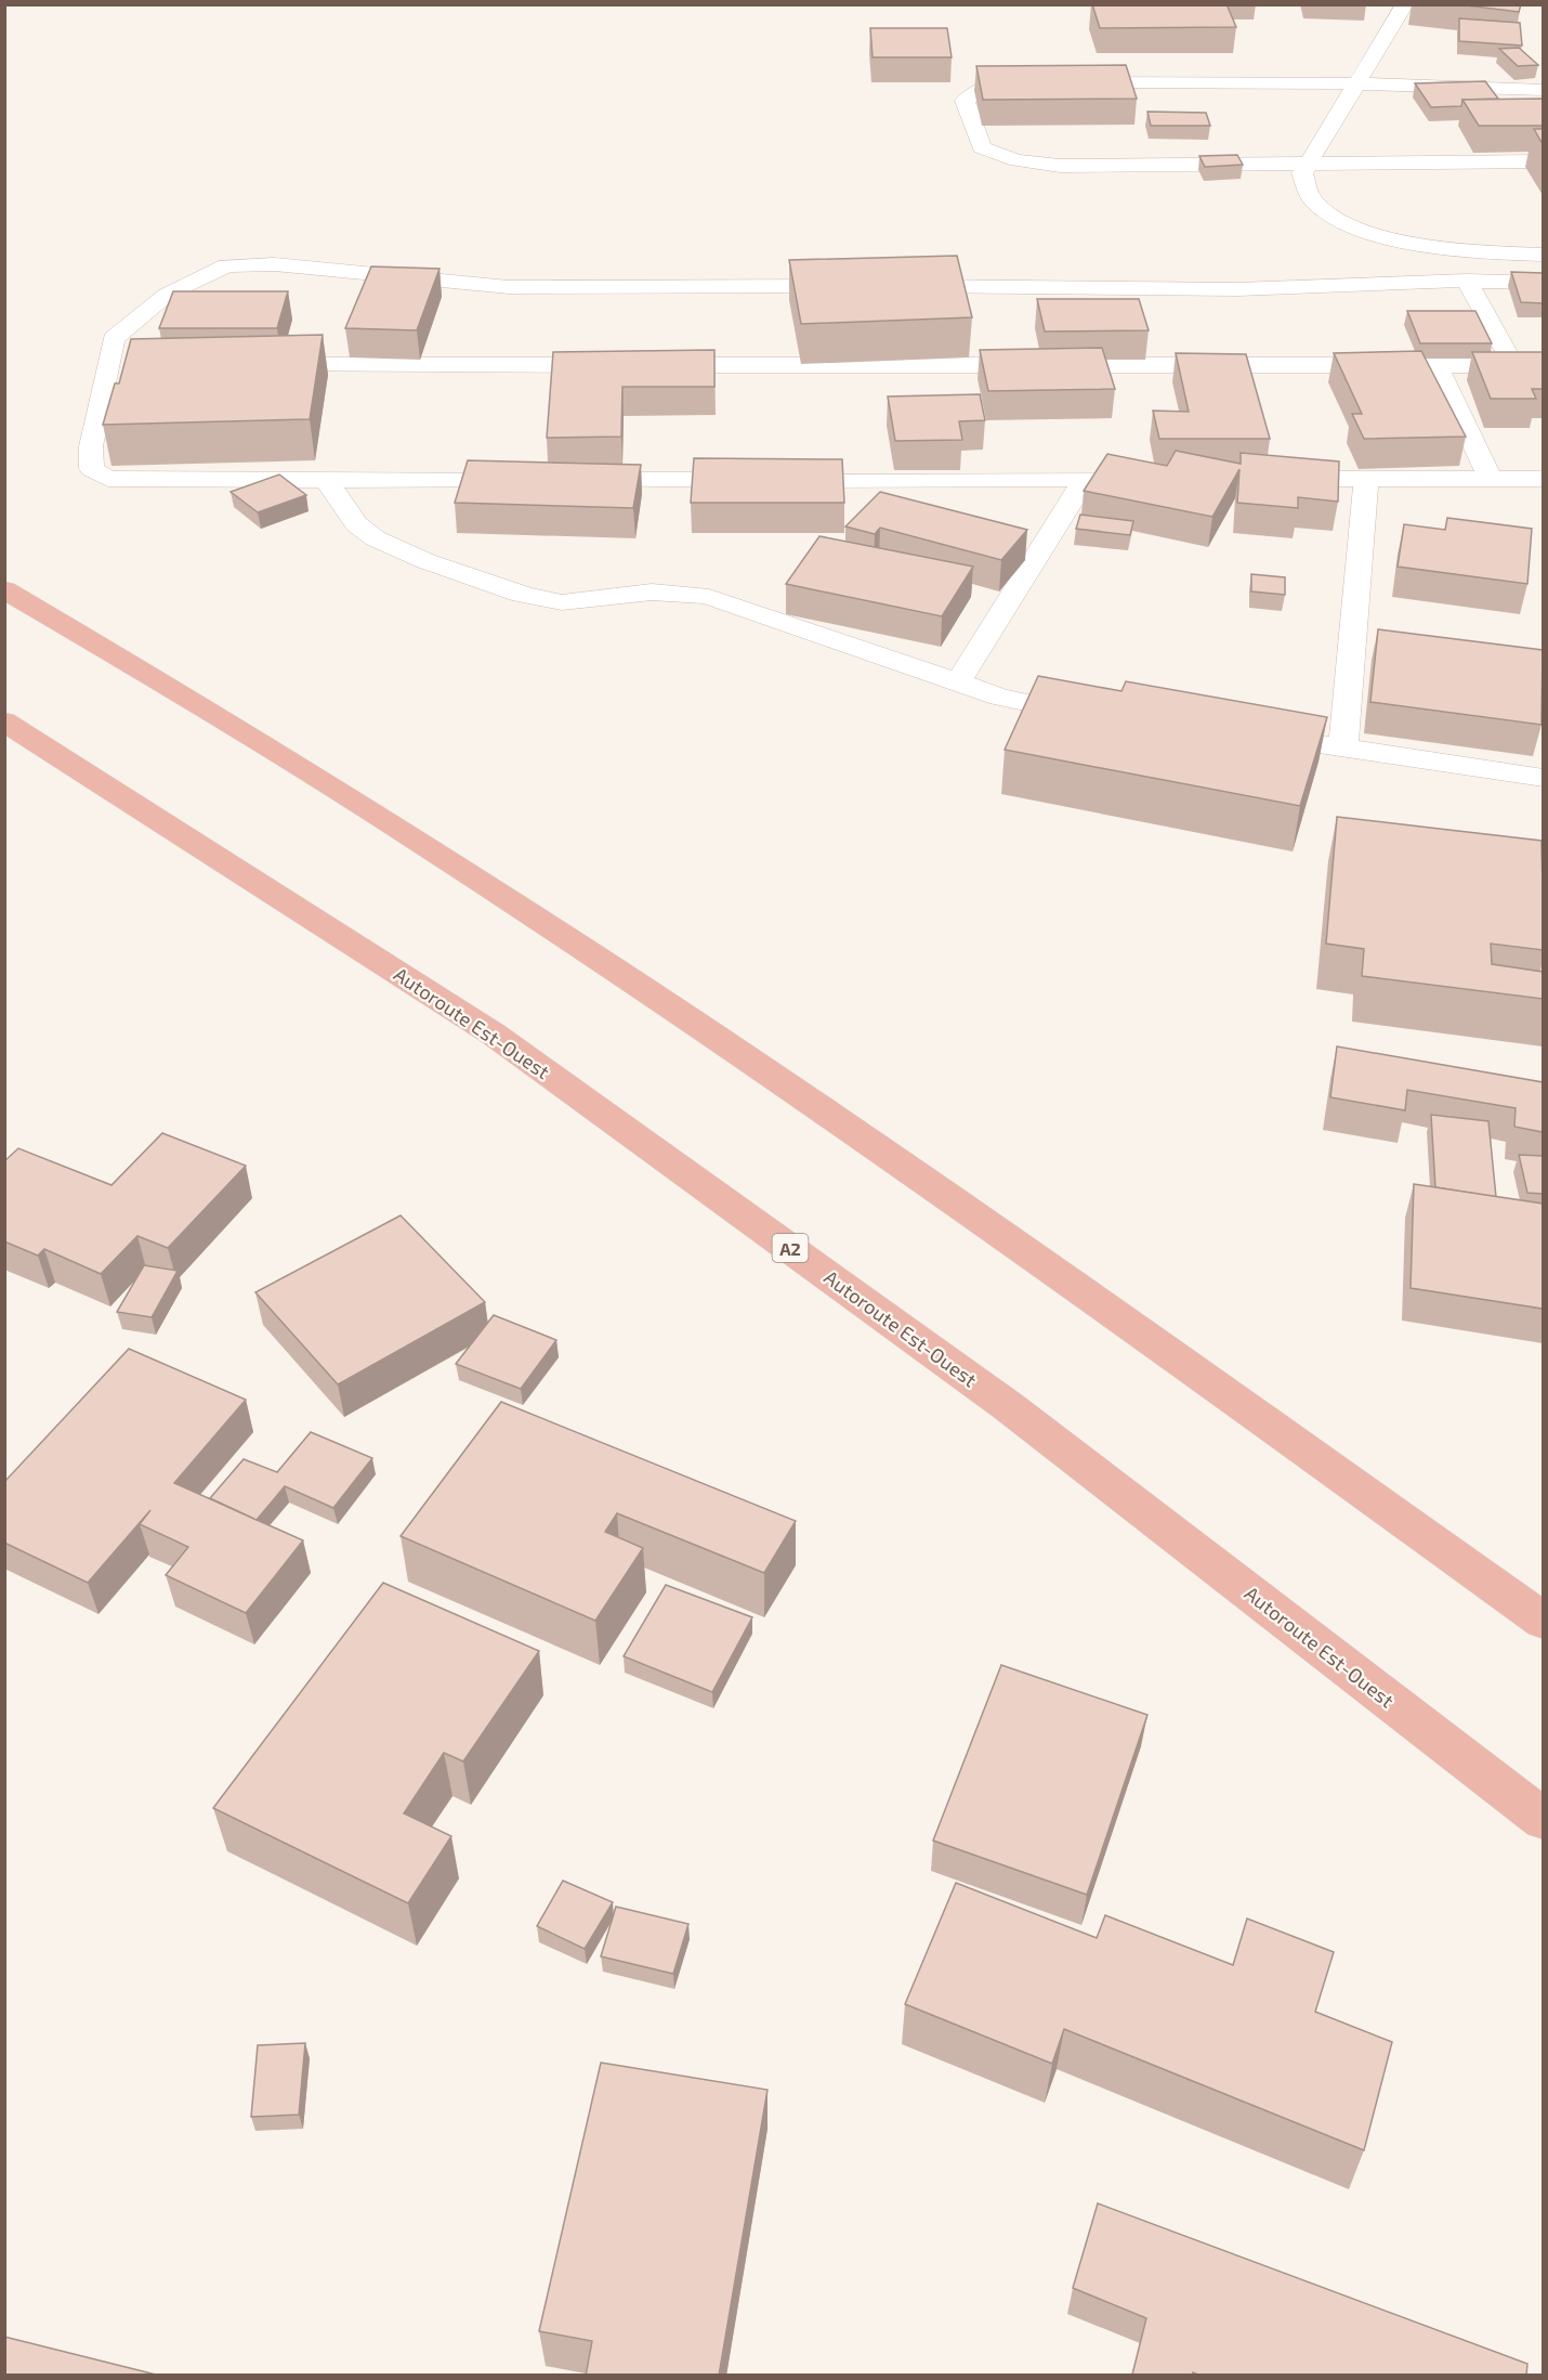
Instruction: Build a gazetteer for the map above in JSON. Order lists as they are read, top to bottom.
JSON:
{
  "streets": {
    "highway": ["Autoroute Est-Ouest", "A2"]
  }
}
